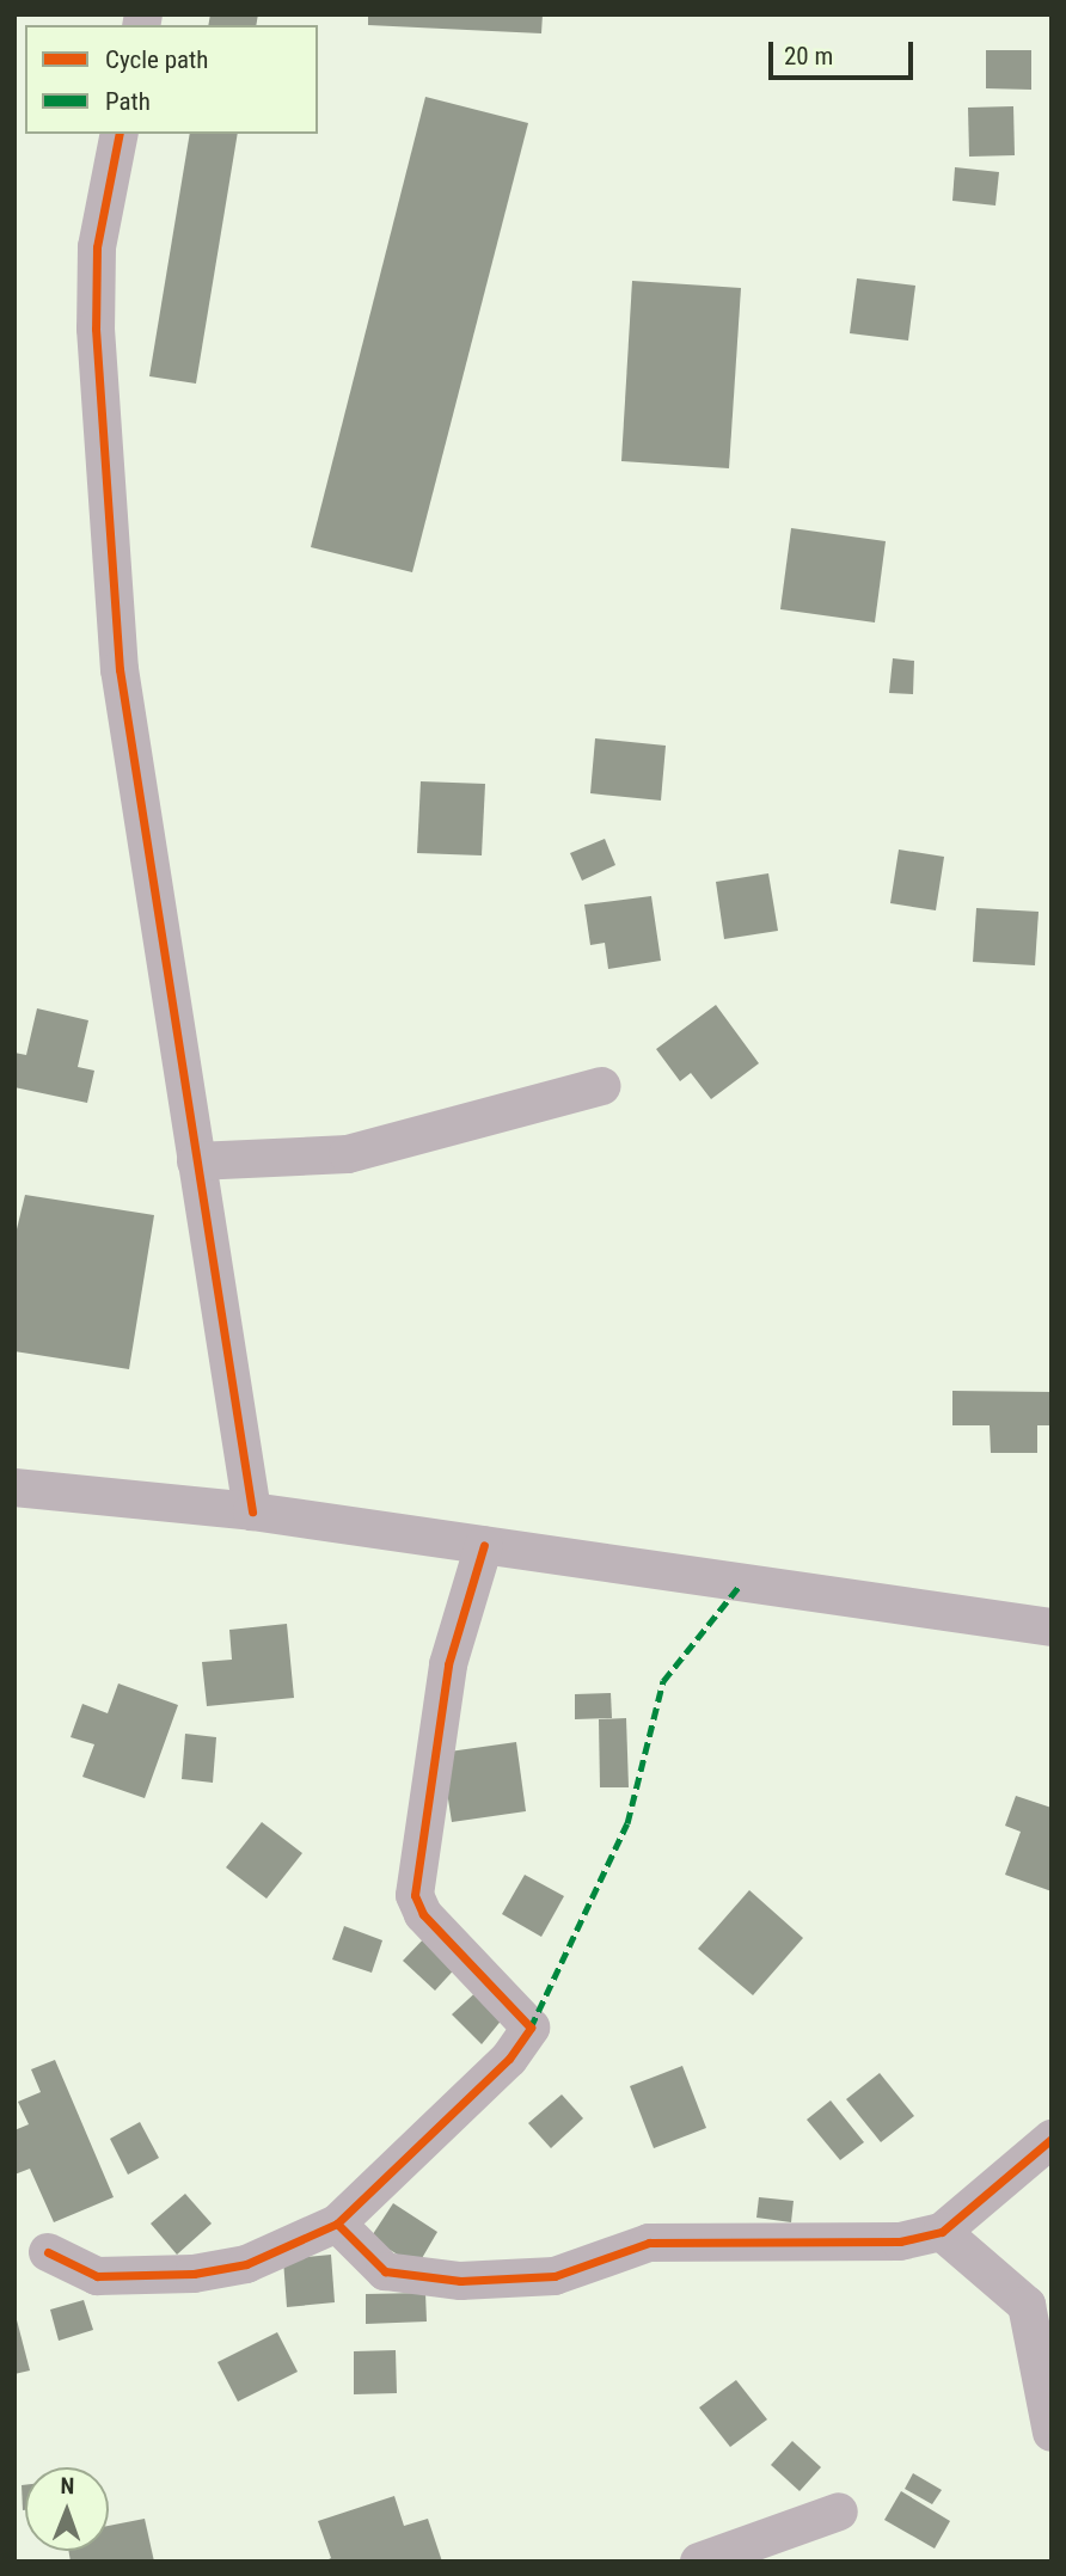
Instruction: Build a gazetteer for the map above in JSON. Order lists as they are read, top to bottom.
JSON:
{
  "legend": ["Cycle path", "Path"],
  "scale_bar": "20 m",
  "north": "top"
}
